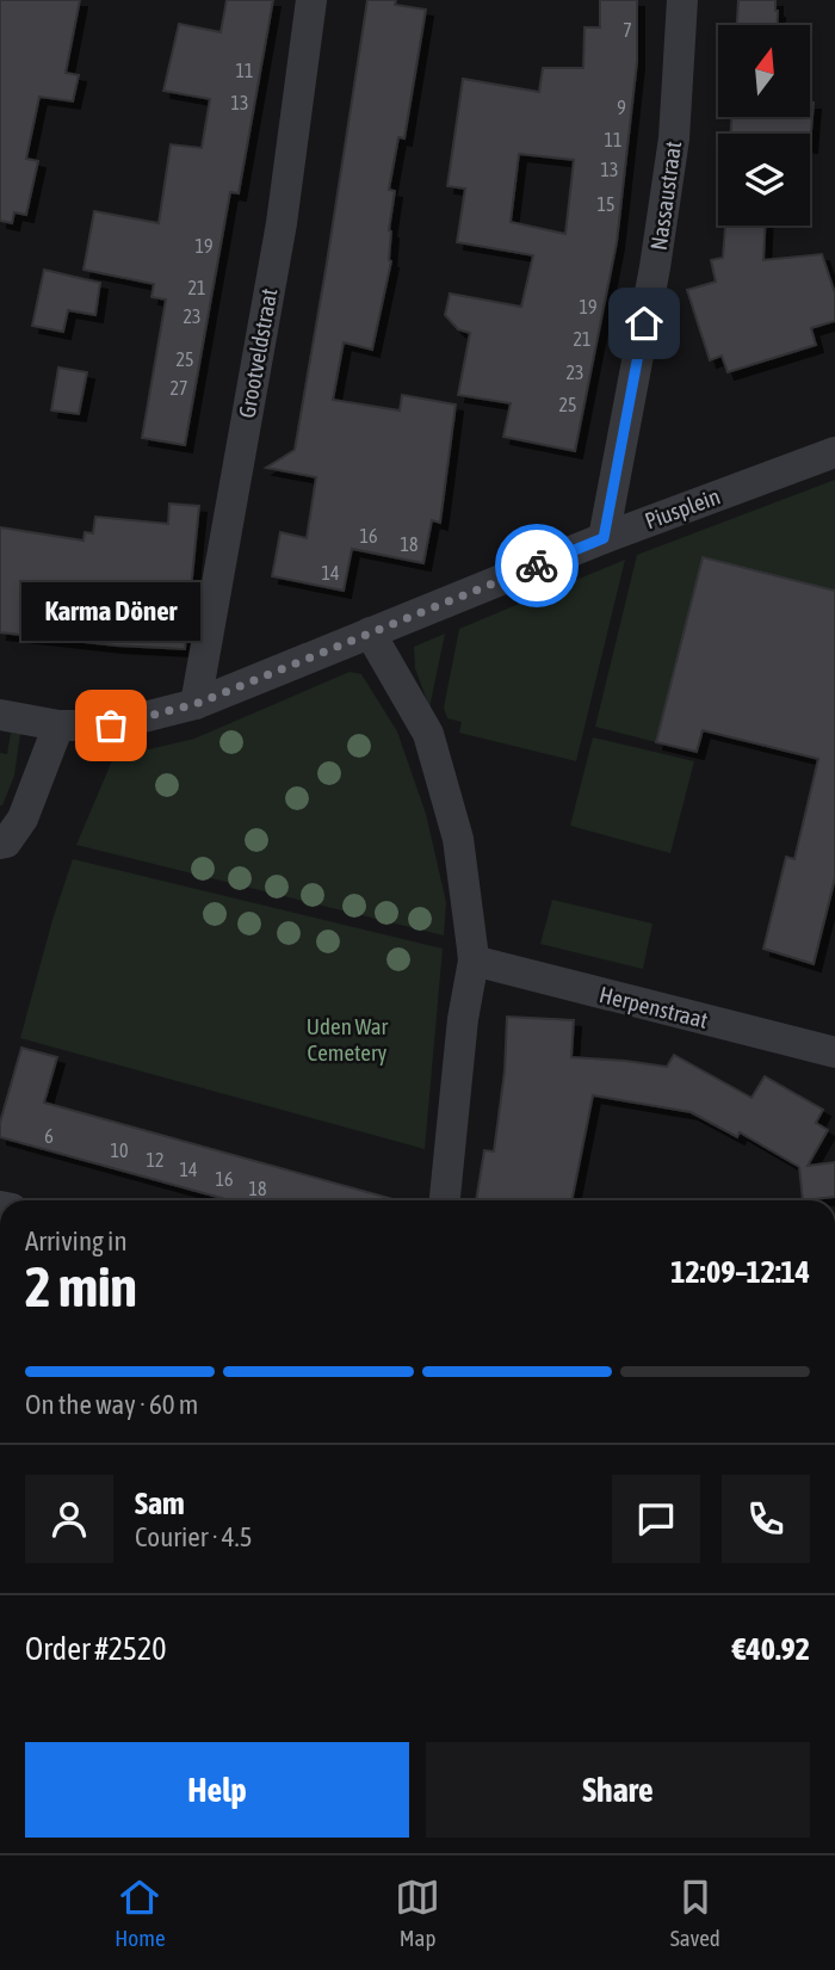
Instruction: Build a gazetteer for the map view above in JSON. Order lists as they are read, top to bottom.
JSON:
{
  "streets": {
    "street": [
      "Nassaustraat",
      "Grootveldstraat",
      "Piusplein",
      "Herpenstraat"
    ]
  },
  "crossings": [
    ["Nassaustraat", "Piusplein"],
    ["Grootveldstraat", "Piusplein"]
  ],
  "parks": ["Uden War Cemetery"],
  "places": ["Karma Döner"],
  "house_numbers": [
    "7",
    "11",
    "13",
    "9",
    "11",
    "13",
    "15",
    "19",
    "21",
    "19",
    "23",
    "21",
    "25",
    "23",
    "27",
    "25",
    "16",
    "18",
    "14",
    "6",
    "10",
    "12",
    "14",
    "16",
    "18"
  ],
  "north": "top",
  "page": {
    "bubble": "Karma Döner",
    "heading": ["2 min", "Arriving in", "12:09–12:14"],
    "panel": [
      "Sam",
      "Courier · 4.5",
      "Order #2520",
      "€40.92"
    ],
    "bar": "On the way · 60 m",
    "buttons": ["Help", "Share"],
    "tabs": ["Home", "Map", "Saved"]
  }
}
